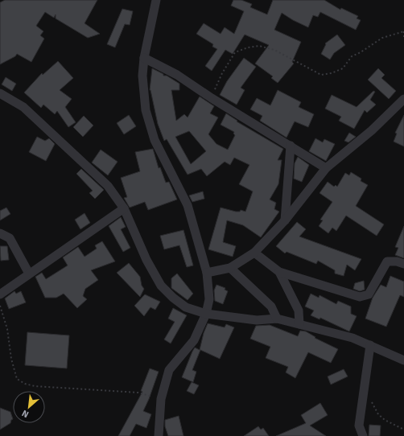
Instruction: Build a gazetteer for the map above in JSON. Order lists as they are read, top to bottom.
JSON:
{
  "north": "bottom left"
}
